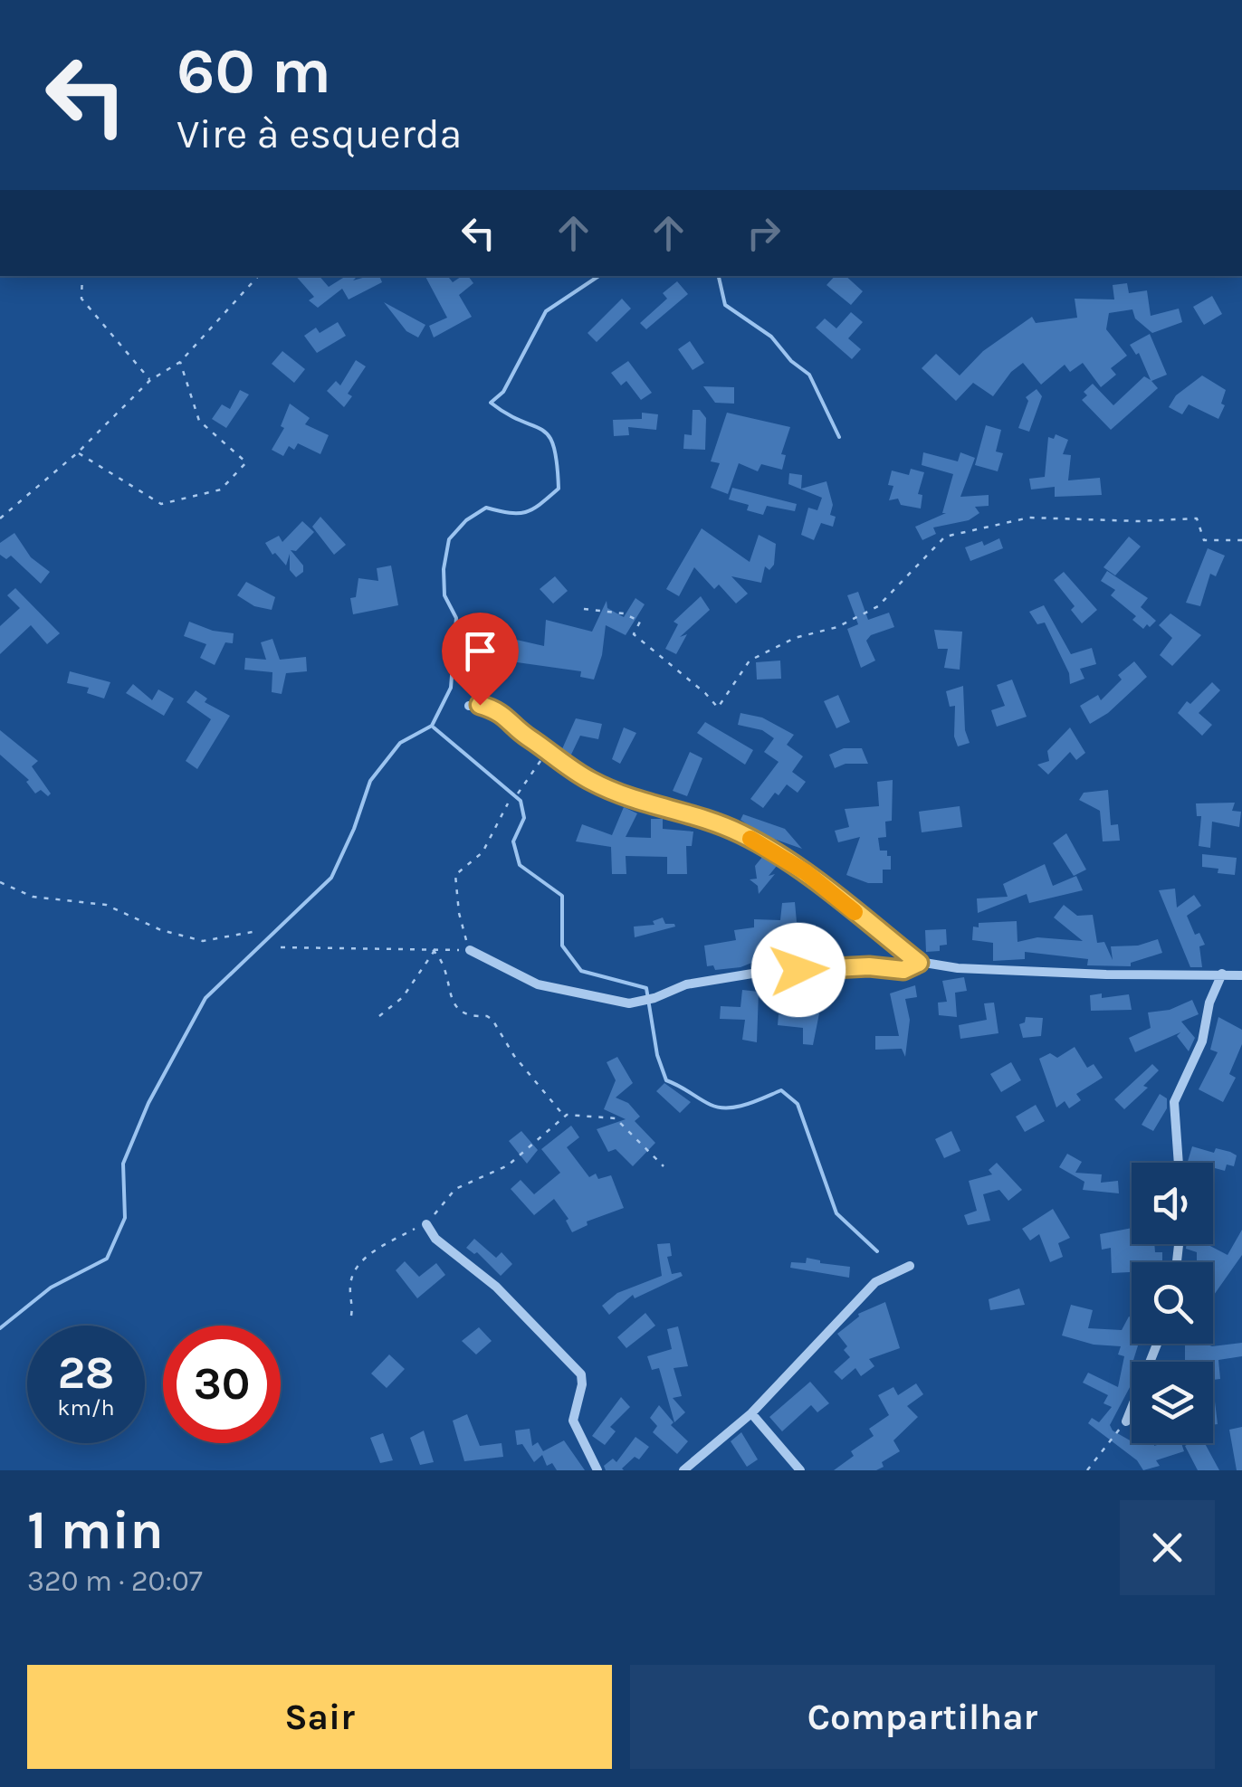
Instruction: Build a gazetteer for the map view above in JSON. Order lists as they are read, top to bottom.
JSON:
{
  "page": {
    "turn": ["60 m", "Vire à esquerda"],
    "speed": "28 km/h",
    "limit": "30",
    "heading": ["1 min", "320 m · 20:07"],
    "buttons": ["Sair", "Compartilhar"]
  }
}
